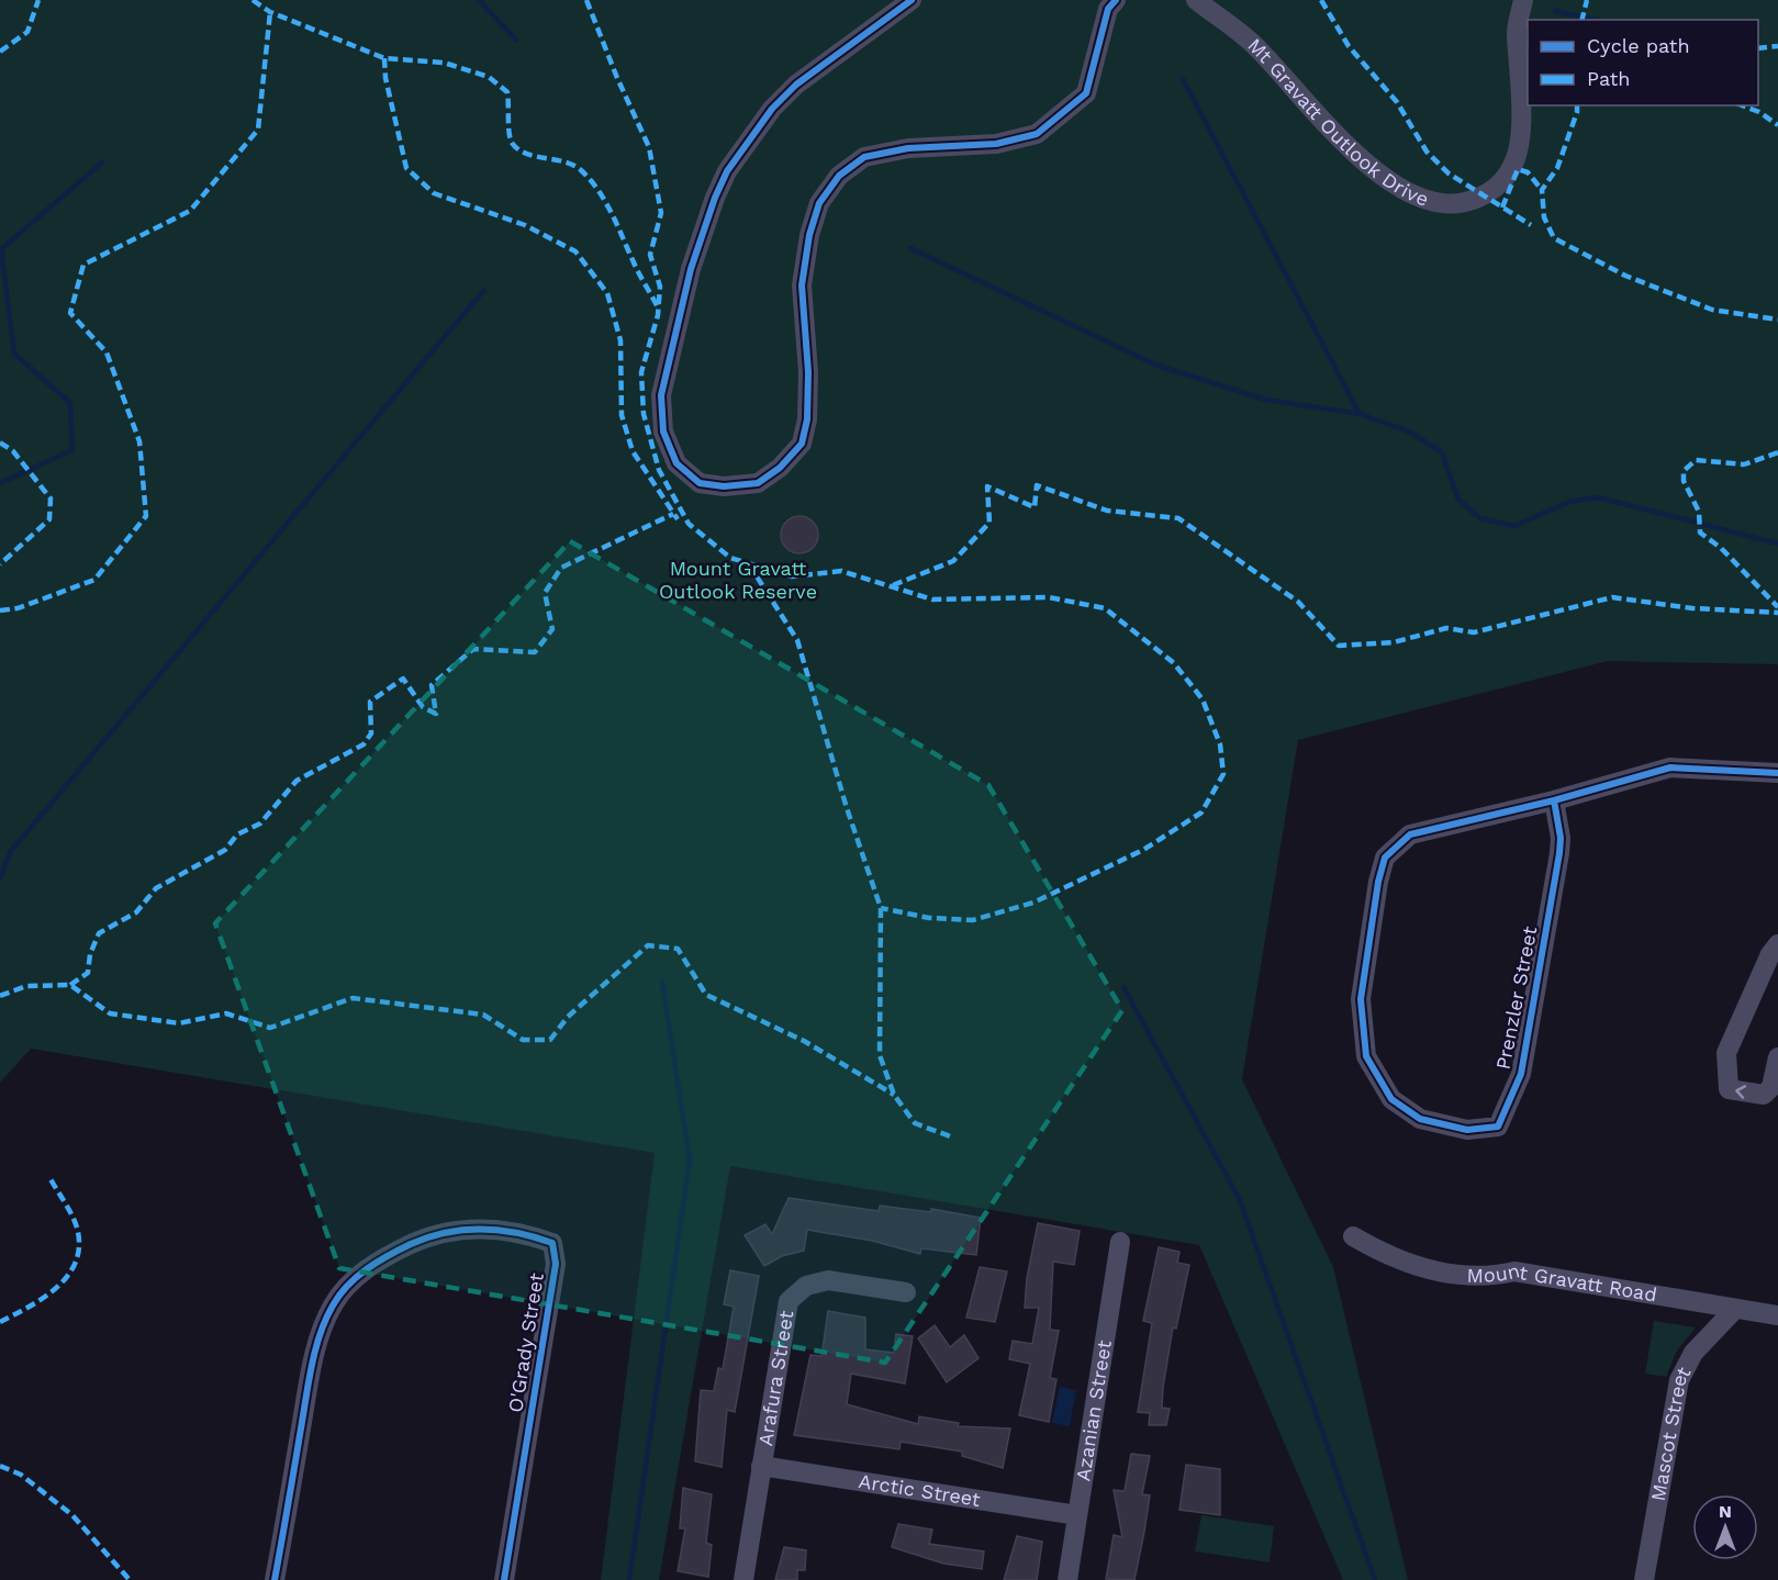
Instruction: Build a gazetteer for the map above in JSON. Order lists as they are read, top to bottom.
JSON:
{
  "streets": {
    "street": [
      "Mt Gravatt Outlook Drive",
      "Prenzler Street",
      "Mount Gravatt Road",
      "O'Grady Street",
      "Arafura Street",
      "Azanian Street",
      "Mascot Street",
      "Arctic Street"
    ]
  },
  "crossings": [
    ["Mount Gravatt Road", "Mascot Street"],
    ["Arafura Street", "Arctic Street"],
    ["Azanian Street", "Arctic Street"]
  ],
  "parks": ["Mount Gravatt Outlook Reserve"],
  "legend": ["Cycle path", "Path"],
  "north": "top"
}
